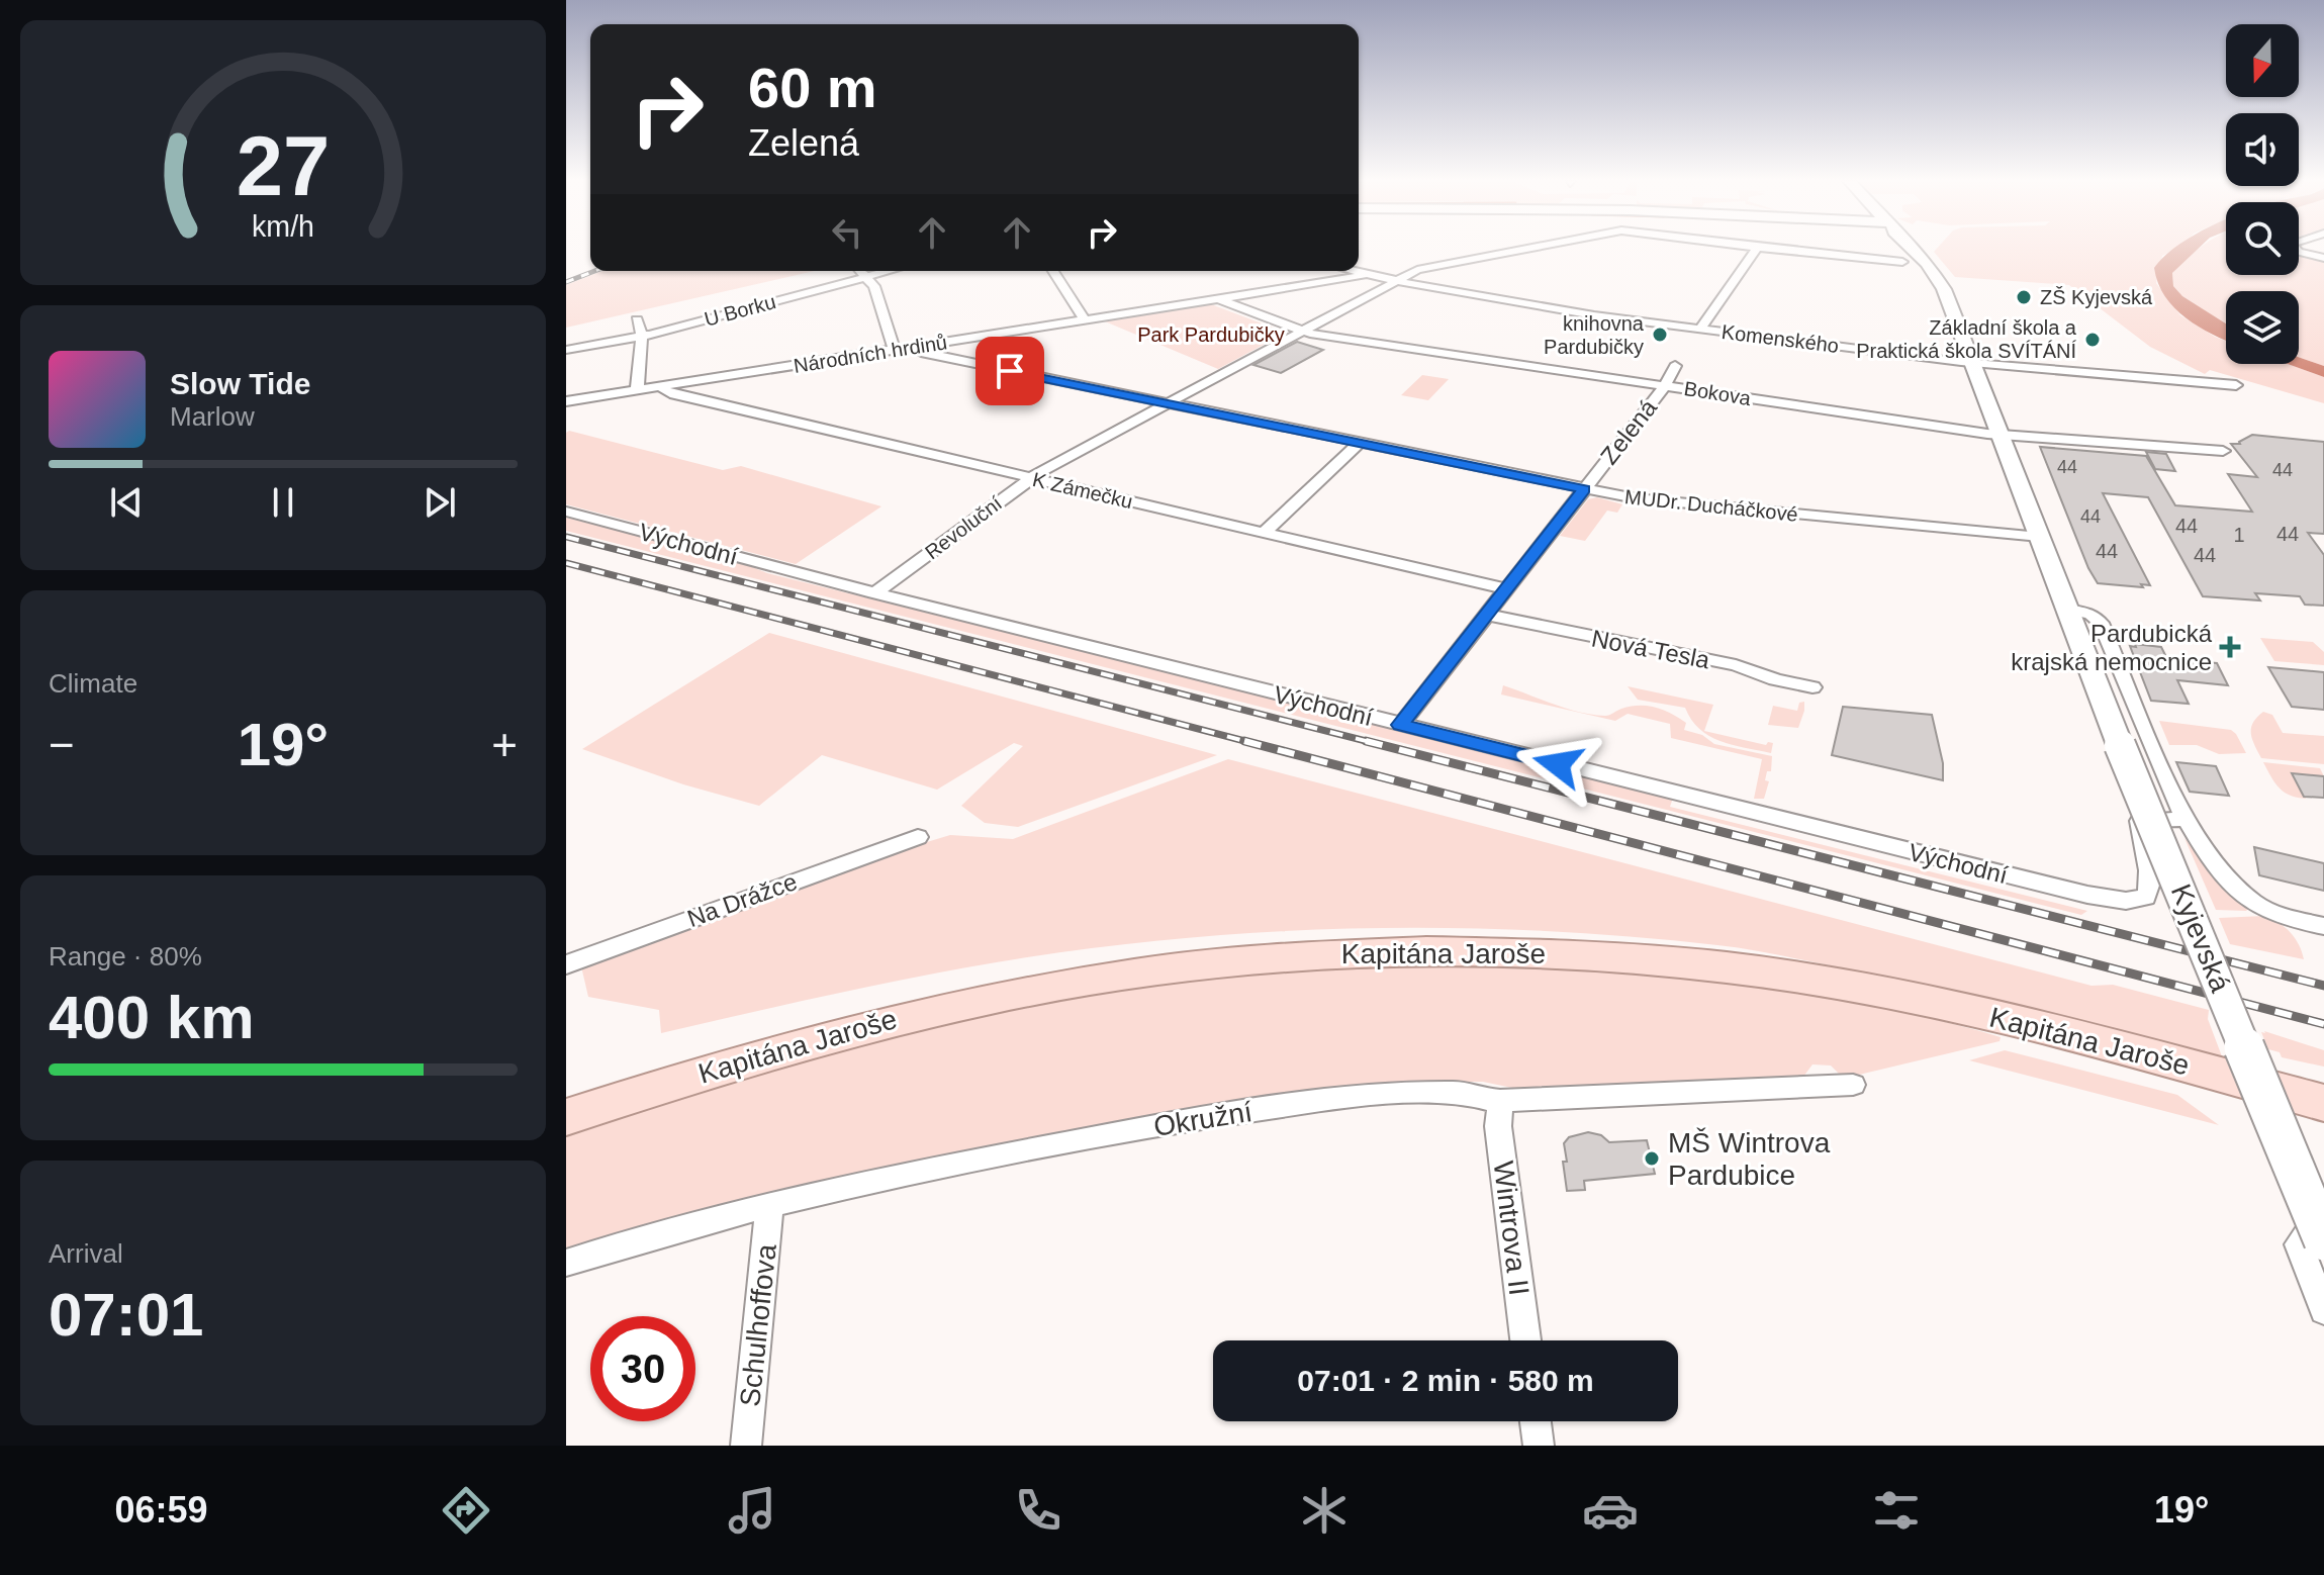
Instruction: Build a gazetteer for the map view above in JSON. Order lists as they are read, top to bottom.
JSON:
{
  "streets": {
    "main road": ["Kapitána Jaroše"],
    "street": [
      "U Borku",
      "Komenského",
      "Národních hrdinů",
      "Bokova",
      "Zelená",
      "K Zámečku",
      "MUDr. Ducháčkové",
      "Revoluční",
      "Východní",
      "Nová Tesla",
      "Na Drážce",
      "Kyjevská",
      "Okružní",
      "Wintrova II",
      "Schulhoffova"
    ]
  },
  "crossings": [
    ["Komenského", "Národních hrdinů"],
    ["Komenského", "Revoluční"],
    ["Komenského", "Kyjevská"],
    ["Národních hrdinů", "Bokova"],
    ["Národních hrdinů", "K Zámečku"],
    ["Národních hrdinů", "MUDr. Ducháčkové"],
    ["Bokova", "Zelená"],
    ["Bokova", "Revoluční"],
    ["Bokova", "Kyjevská"],
    ["Zelená", "K Zámečku"],
    ["Zelená", "MUDr. Ducháčkové"],
    ["Zelená", "Východní"],
    ["Zelená", "Nová Tesla"],
    ["K Zámečku", "Revoluční"],
    ["MUDr. Ducháčkové", "Revoluční"],
    ["MUDr. Ducháčkové", "Kyjevská"],
    ["Revoluční", "Východní"],
    ["Okružní", "Wintrova II"],
    ["Okružní", "Schulhoffova"]
  ],
  "parks": ["Park Pardubičky"],
  "places": {
    "other": [
      "ZŠ Kyjevská",
      "knihovna Pardubičky",
      "Základní škola a Praktická škola SVÍTÁNÍ",
      "MŠ Wintrova Pardubice"
    ],
    "health": ["Pardubická krajská nemocnice"]
  },
  "house_numbers": [
    "44",
    "44",
    "44",
    "44",
    "44",
    "1",
    "44",
    "44"
  ],
  "north": "bottom",
  "page": {
    "turn": ["60 m", "Zelená"],
    "song": ["Slow Tide", "Marlow"],
    "tile": [
      "Climate",
      ["Range · 80%", "400 km"],
      ["Arrival", "07:01"]
    ],
    "heat": ["−", "19°", "+"],
    "limit": "30",
    "trip": "07:01 · 2 min · 580 m",
    "tabs": ["06:59", "19°"],
    "gauge": ["27", "km/h"]
  }
}
